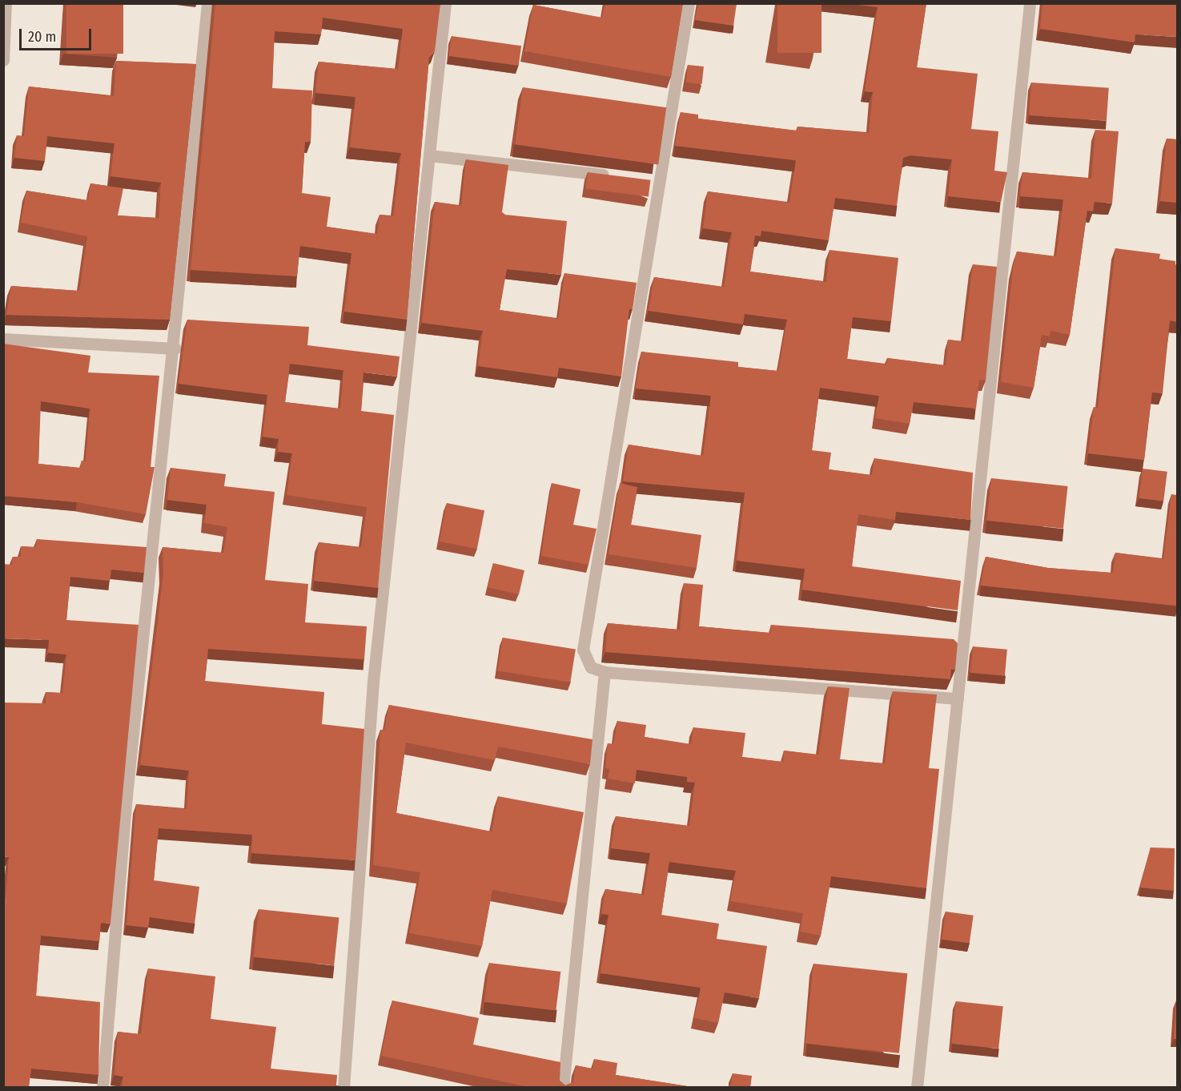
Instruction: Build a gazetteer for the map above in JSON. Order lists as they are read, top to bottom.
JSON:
{
  "scale_bar": "20 m"
}
